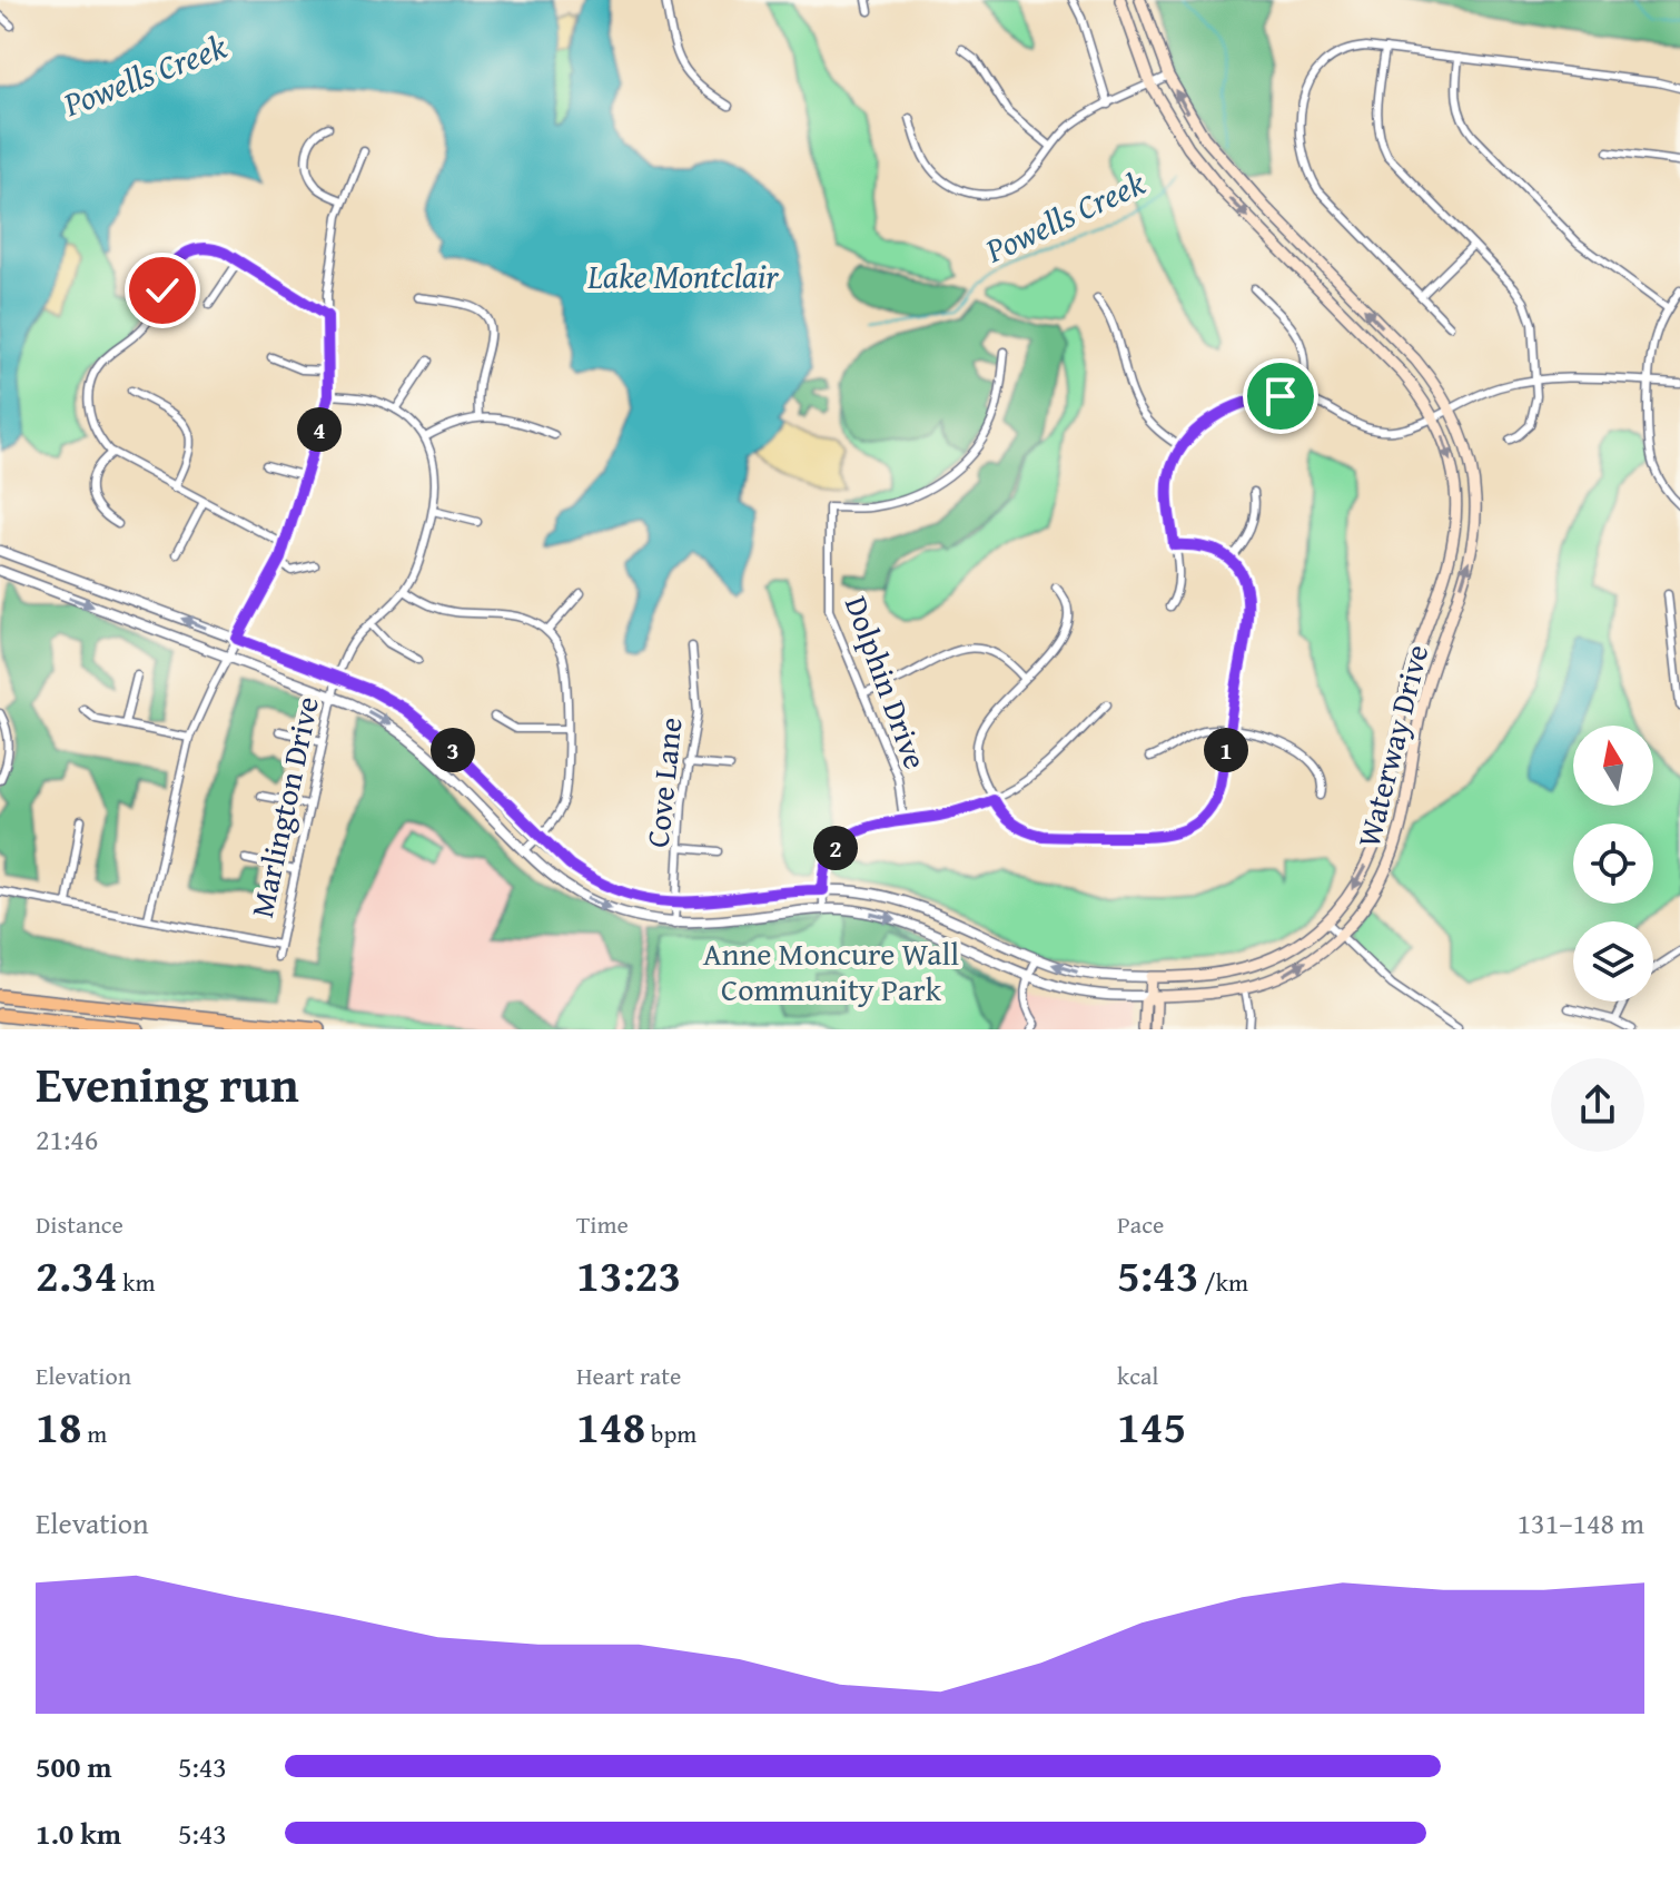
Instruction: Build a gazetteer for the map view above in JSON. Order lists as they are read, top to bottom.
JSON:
{
  "streets": {
    "main road": ["Waterway Drive"],
    "street": ["Dolphin Drive", "Cove Lane", "Marlington Drive"]
  },
  "crossings": [
    ["Waterway Drive", "Cove Lane"],
    ["Waterway Drive", "Marlington Drive"]
  ],
  "water": ["Powells Creek", "Lake Montclair"],
  "parks": ["Anne Moncure Wall Community Park"],
  "north": "top",
  "page": {
    "pins": [
      "4",
      "1",
      "3",
      "2"
    ],
    "heading": ["Evening run", "21:46"],
    "stats": [
      ["Distance", "2.34 km"],
      ["Time", "13:23"],
      ["Pace", "5:43 /km"],
      ["Elevation", "18 m"],
      ["Heart rate", "148 bpm"],
      ["kcal", "145"]
    ],
    "chart": ["Elevation", "131–148 m"],
    "list": [
      {
        "name": "500 m",
        "note": "5:43"
      },
      {
        "name": "1.0 km",
        "note": "5:43"
      }
    ]
  }
}
